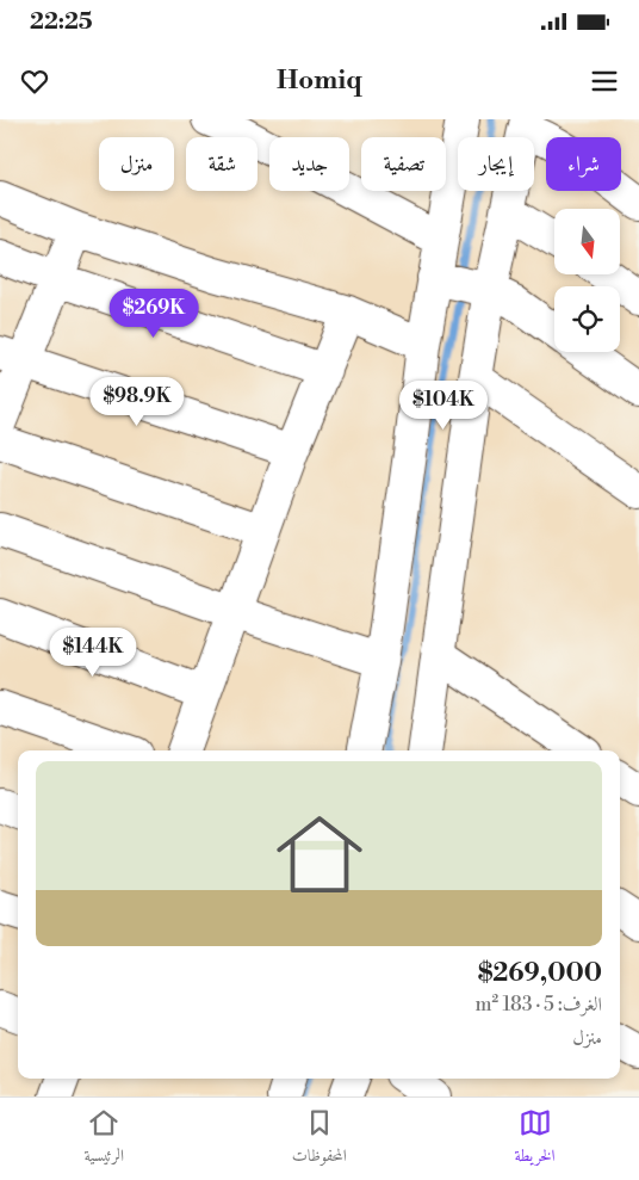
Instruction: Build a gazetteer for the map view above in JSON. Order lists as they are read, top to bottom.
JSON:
{
  "north": "bottom",
  "page": {
    "status": "22:25",
    "header": "Homiq",
    "chip": [
      "شراء",
      "إيجار",
      "تصفية",
      "جديد",
      "شقة",
      "منزل"
    ],
    "price": [
      "$269K",
      "$98.9K",
      "$104K",
      "$144K"
    ],
    "list": [
      {
        "name": "$269,000",
        "note": "الغرف: 5 · 183 m² · منزل"
      }
    ],
    "tabs": ["الخريطة", "المحفوظات", "الرئيسية"]
  }
}
